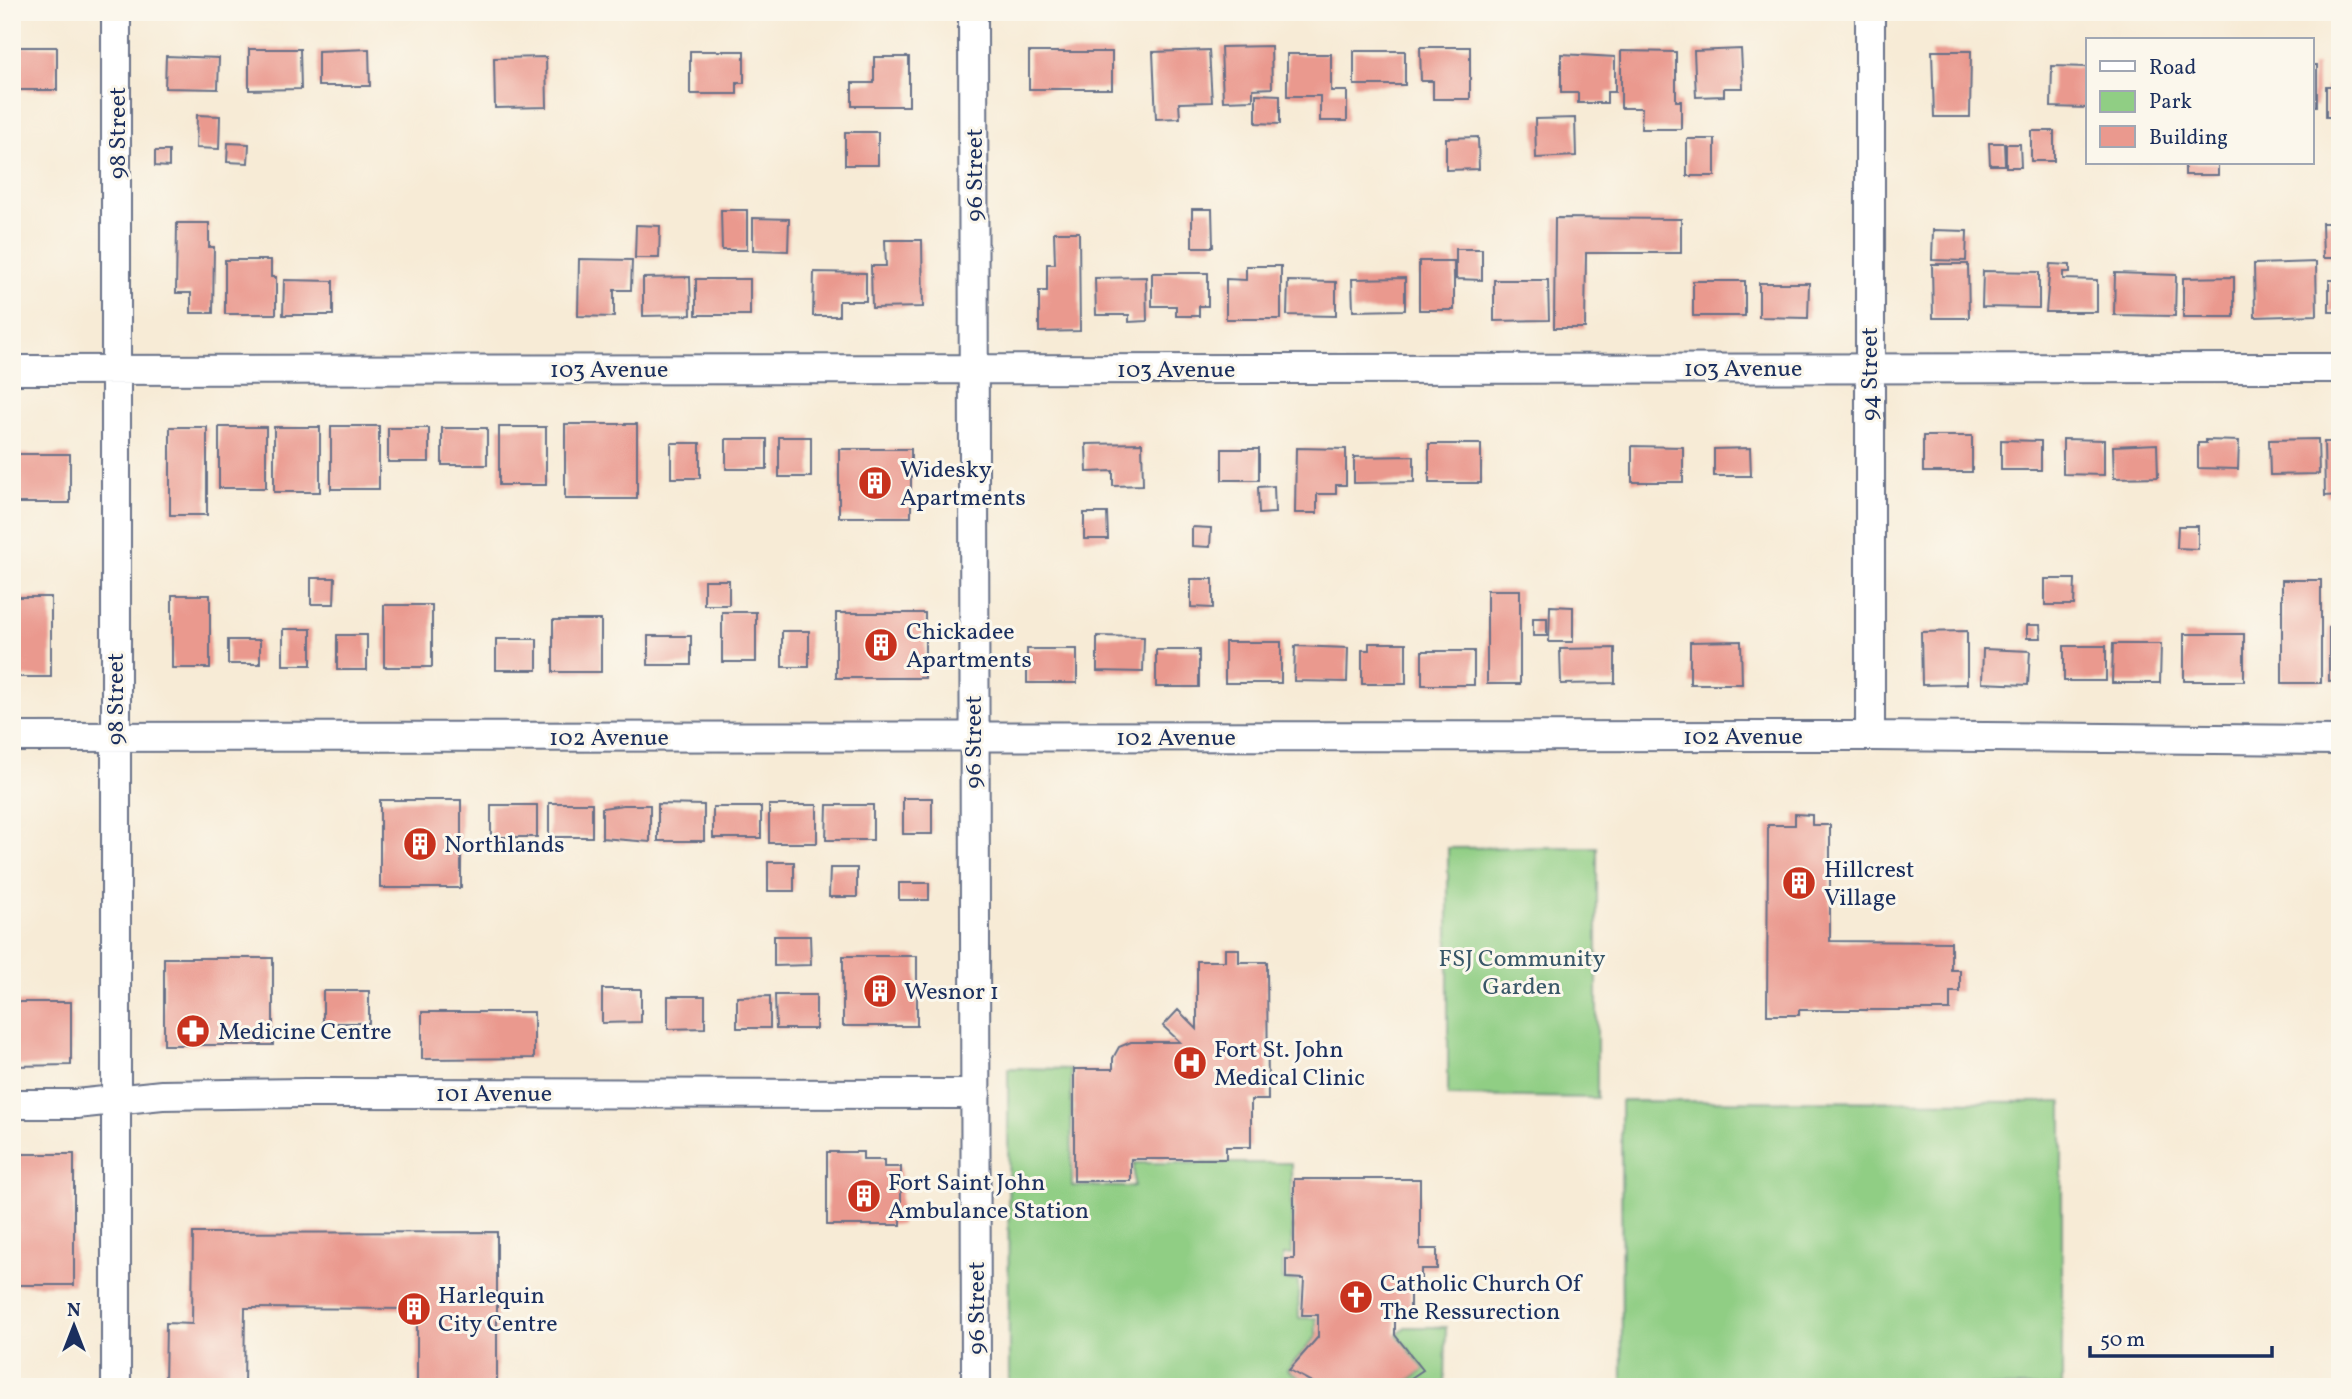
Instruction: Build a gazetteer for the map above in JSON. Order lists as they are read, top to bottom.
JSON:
{
  "streets": {
    "street": [
      "98 Street",
      "96 Street",
      "103 Avenue",
      "94 Street",
      "102 Avenue",
      "101 Avenue"
    ]
  },
  "crossings": [
    ["98 Street", "103 Avenue"],
    ["98 Street", "102 Avenue"],
    ["98 Street", "101 Avenue"],
    ["96 Street", "103 Avenue"],
    ["96 Street", "102 Avenue"],
    ["96 Street", "101 Avenue"],
    ["103 Avenue", "94 Street"],
    ["94 Street", "102 Avenue"]
  ],
  "parks": ["FSJ Community Garden"],
  "places": {
    "building": [
      "Widesky Apartments",
      "Chickadee Apartments",
      "Northlands",
      "Hillcrest Village",
      "Wesnor 1",
      "Fort Saint John Ambulance Station",
      "Harlequin City Centre"
    ],
    "pharmacy": ["Medicine Centre"],
    "hospital": ["Fort St. John Medical Clinic"],
    "church": ["Catholic Church Of The Ressurection"]
  },
  "legend": ["Road", "Park", "Building"],
  "scale_bar": "50 m",
  "north": "top"
}
